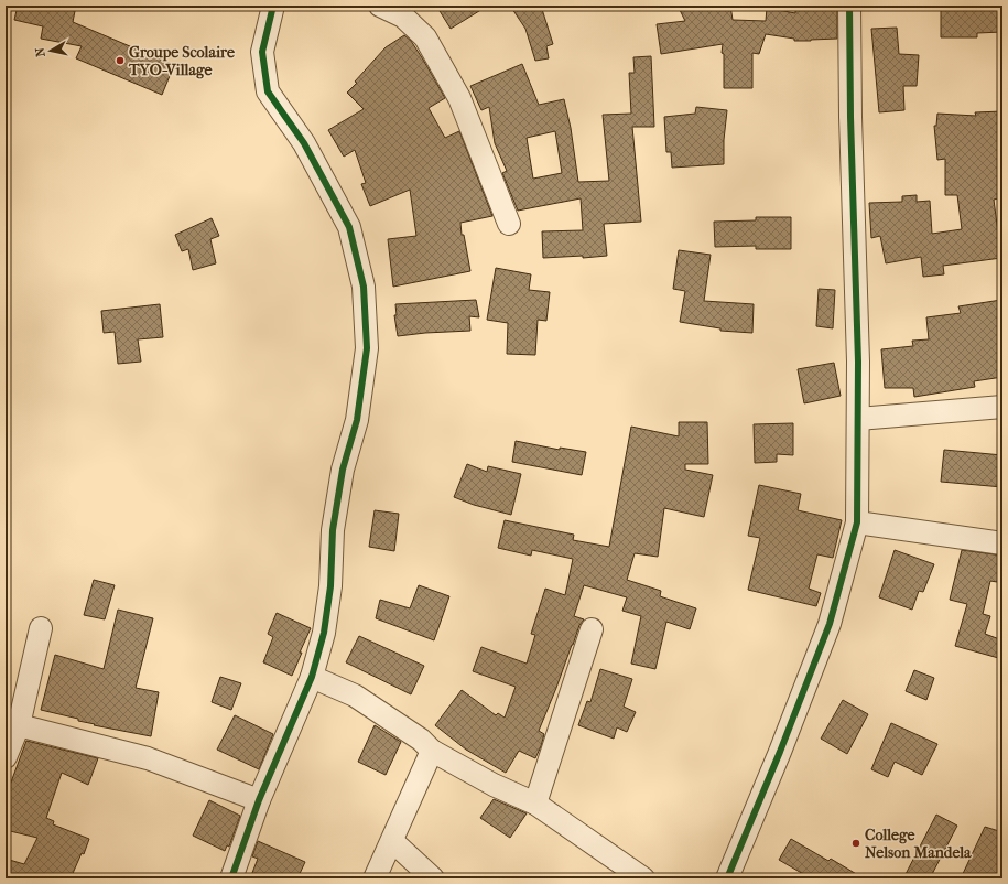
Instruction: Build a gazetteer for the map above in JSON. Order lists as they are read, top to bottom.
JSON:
{
  "places": ["Groupe Scolaire TYO-Village", "College Nelson Mandela"],
  "north": "left"
}
